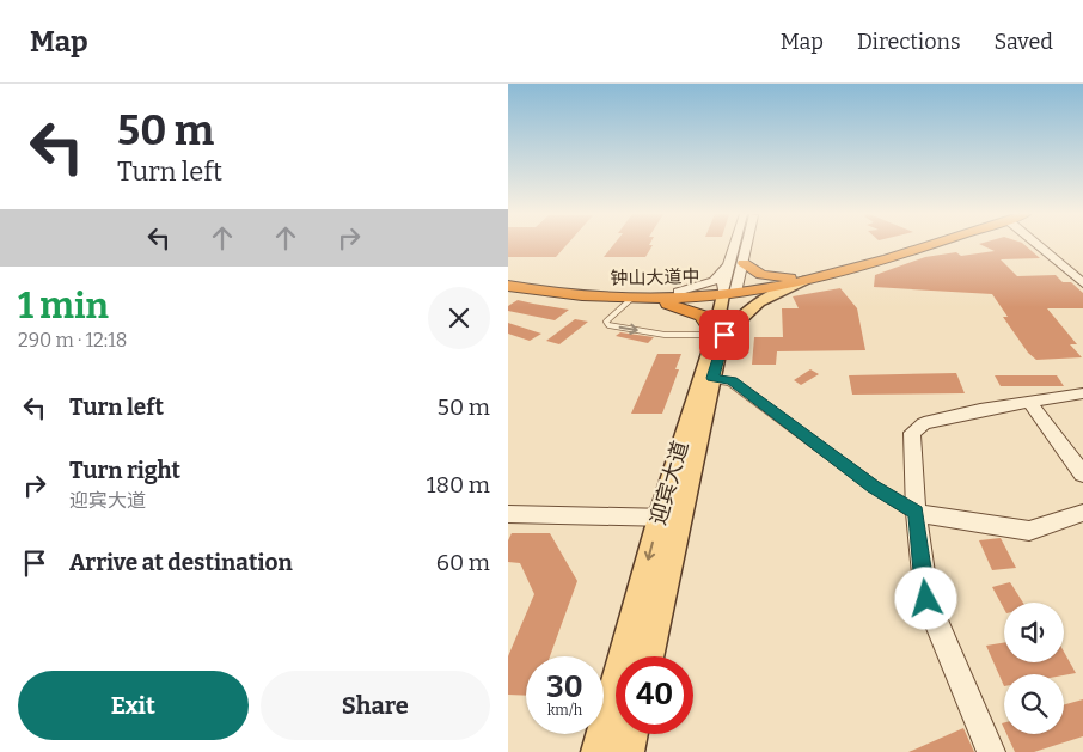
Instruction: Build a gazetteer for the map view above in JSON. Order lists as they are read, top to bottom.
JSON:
{
  "streets": {
    "highway": ["钟山大道中"],
    "main road": ["迎宾大道"]
  },
  "crossings": [
    ["钟山大道中", "迎宾大道"]
  ],
  "page": {
    "header": "Map",
    "nav": ["Map", "Directions", "Saved"],
    "turn": ["50 m", "Turn left"],
    "heading": ["1 min", "290 m · 12:18"],
    "list": [
      {
        "name": "Turn left",
        "value": "50 m"
      },
      {
        "name": "Turn right",
        "note": "迎宾大道",
        "value": "180 m"
      },
      {
        "name": "Arrive at destination",
        "value": "60 m"
      }
    ],
    "speed": "30 km/h",
    "limit": "40",
    "buttons": ["Exit", "Share"]
  }
}
